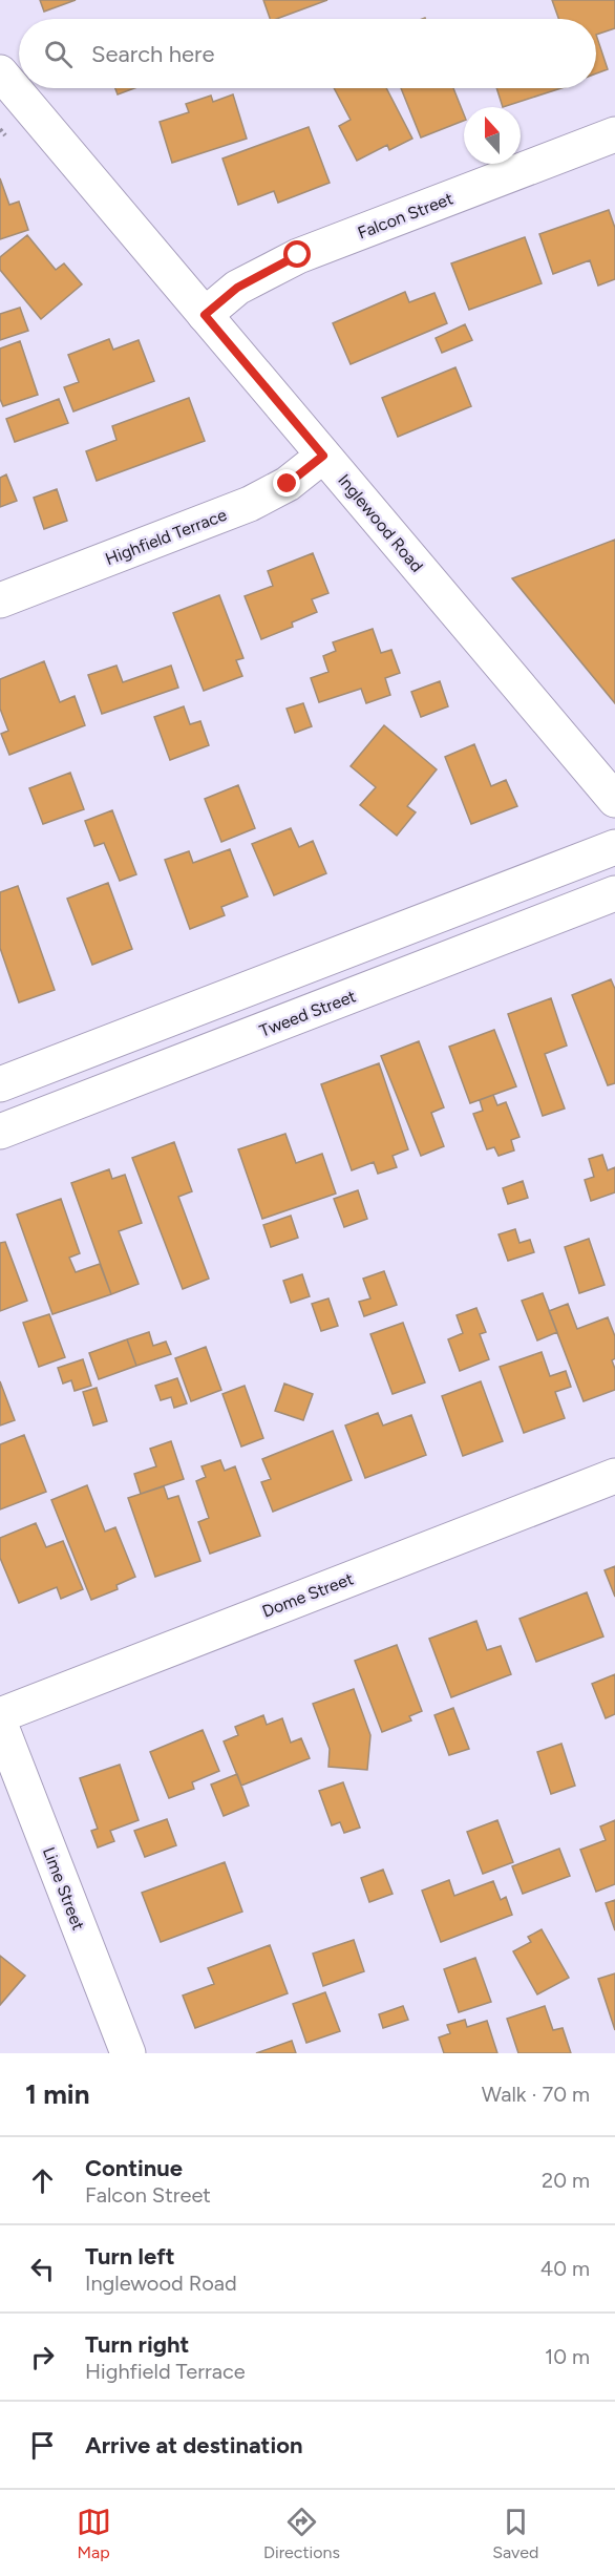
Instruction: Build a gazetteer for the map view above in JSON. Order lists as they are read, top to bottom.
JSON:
{
  "streets": {
    "street": [
      "Falcon Street",
      "Inglewood Road",
      "Highfield Terrace",
      "Tweed Street",
      "Dome Street",
      "Lime Street"
    ]
  },
  "crossings": [
    ["Falcon Street", "Inglewood Road"],
    ["Inglewood Road", "Highfield Terrace"]
  ],
  "north": "top",
  "page": {
    "search": "Search here",
    "heading": ["1 min", "Walk · 70 m"],
    "list": [
      ["Continue", "Falcon Street", "20 m"],
      ["Turn left", "Inglewood Road", "40 m"],
      ["Turn right", "Highfield Terrace", "10 m"],
      "Arrive at destination"
    ],
    "nav": ["Map", "Directions", "Saved"]
  }
}
